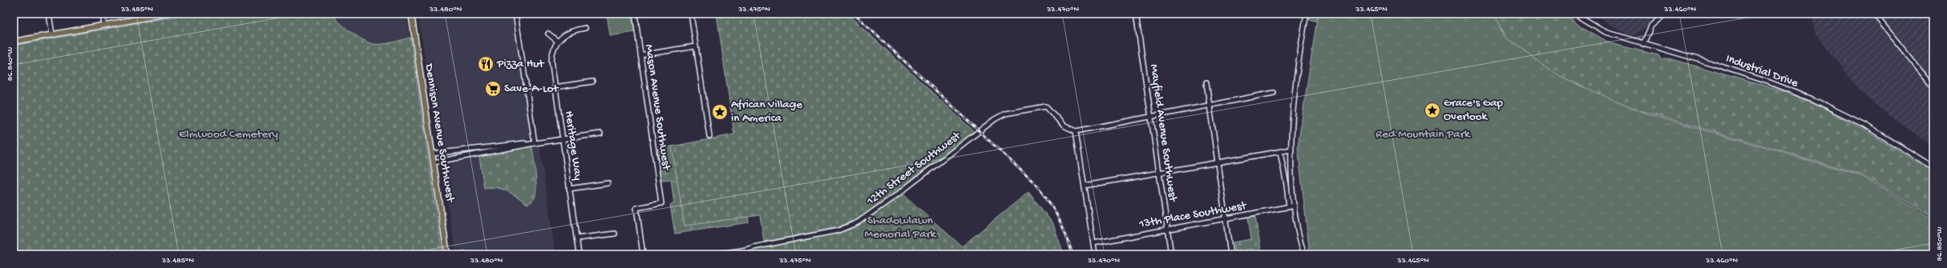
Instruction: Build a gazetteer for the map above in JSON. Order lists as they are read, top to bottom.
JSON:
{
  "streets": {
    "main road": ["Dennison Avenue Southwest"],
    "street": [
      "Industrial Drive",
      "Mason Avenue Southwest",
      "Mayfield Avenue Southwest",
      "Heritage Way",
      "12th Street Southwest",
      "13th Place Southwest"
    ]
  },
  "crossings": [
    ["Mayfield Avenue Southwest", "13th Place Southwest"]
  ],
  "parks": ["Elmwood Cemetery", "Red Mountain Park", "Shadowlawn Memorial Park"],
  "places": {
    "restaurant": ["Pizza Hut"],
    "supermarket": ["Save-A-Lot"],
    "place": ["Grace's Gap Overlook", "African Village in America"]
  },
  "coordinates": [
    "33.485°N",
    "33.480°N",
    "33.475°N",
    "33.470°N",
    "33.465°N",
    "33.460°N",
    "86.840°W",
    "86.850°W"
  ]
}
